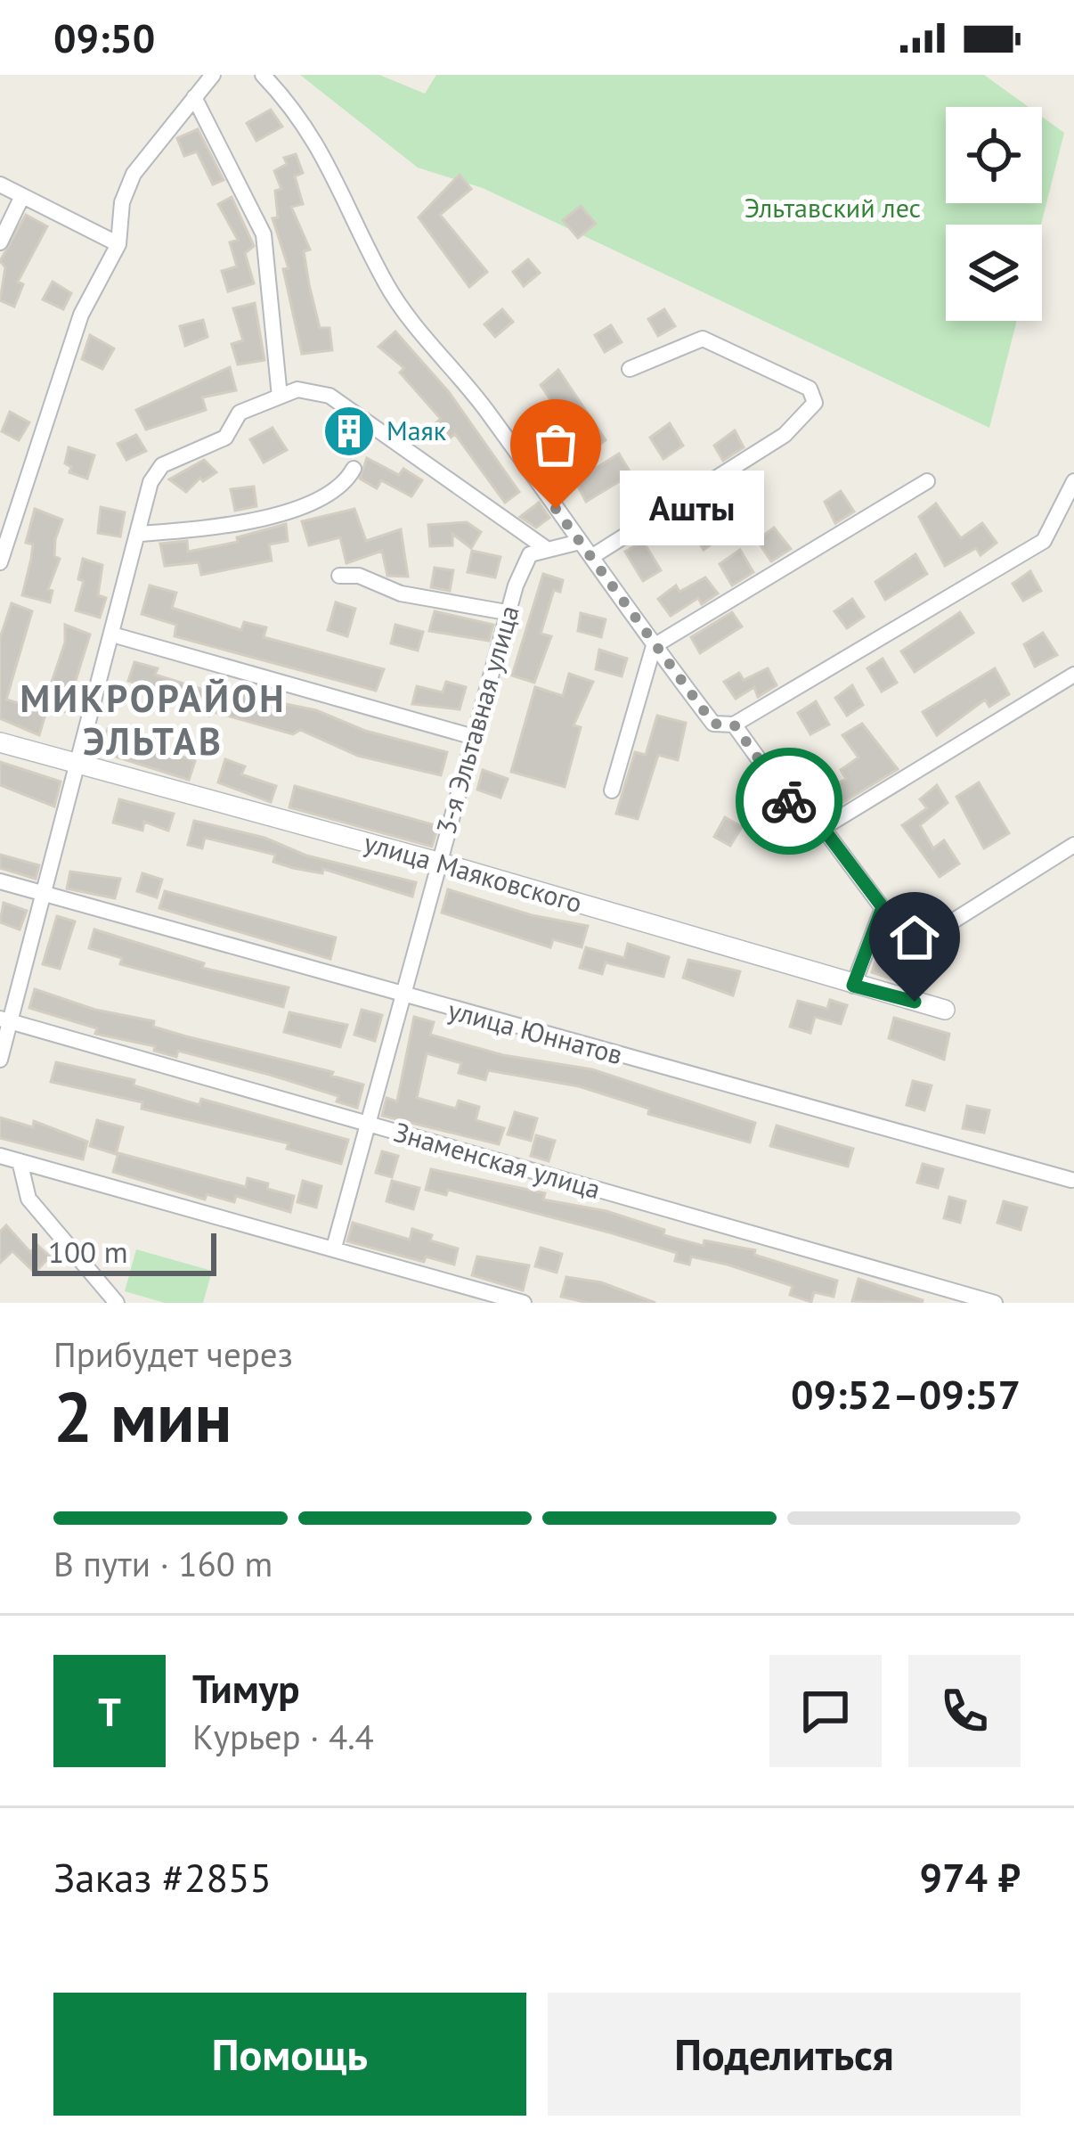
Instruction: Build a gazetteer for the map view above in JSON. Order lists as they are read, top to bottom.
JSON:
{
  "streets": {
    "street": [
      "3-я Эльтавная улица",
      "улица Маяковского",
      "улица Юннатов",
      "Знаменская улица"
    ]
  },
  "crossings": [
    ["3-я Эльтавная улица", "улица Маяковского"],
    ["3-я Эльтавная улица", "улица Юннатов"],
    ["3-я Эльтавная улица", "Знаменская улица"]
  ],
  "districts": ["МИКРОРАЙОН ЭЛЬТАВ"],
  "parks": ["Эльтавский лес"],
  "places": {
    "building": ["Маяк"],
    "other": ["Ашты"]
  },
  "scale_bar": "100 m",
  "page": {
    "status": "09:50",
    "bubble": "Ашты",
    "scale": "100 m",
    "heading": ["2 мин", "Прибудет через", "09:52–09:57"],
    "panel": [
      "Тимур",
      "Курьер · 4.4",
      "Заказ #2855",
      "974 ₽"
    ],
    "bar": "В пути · 160 m",
    "round": "Т",
    "buttons": ["Помощь", "Поделиться"]
  }
}
